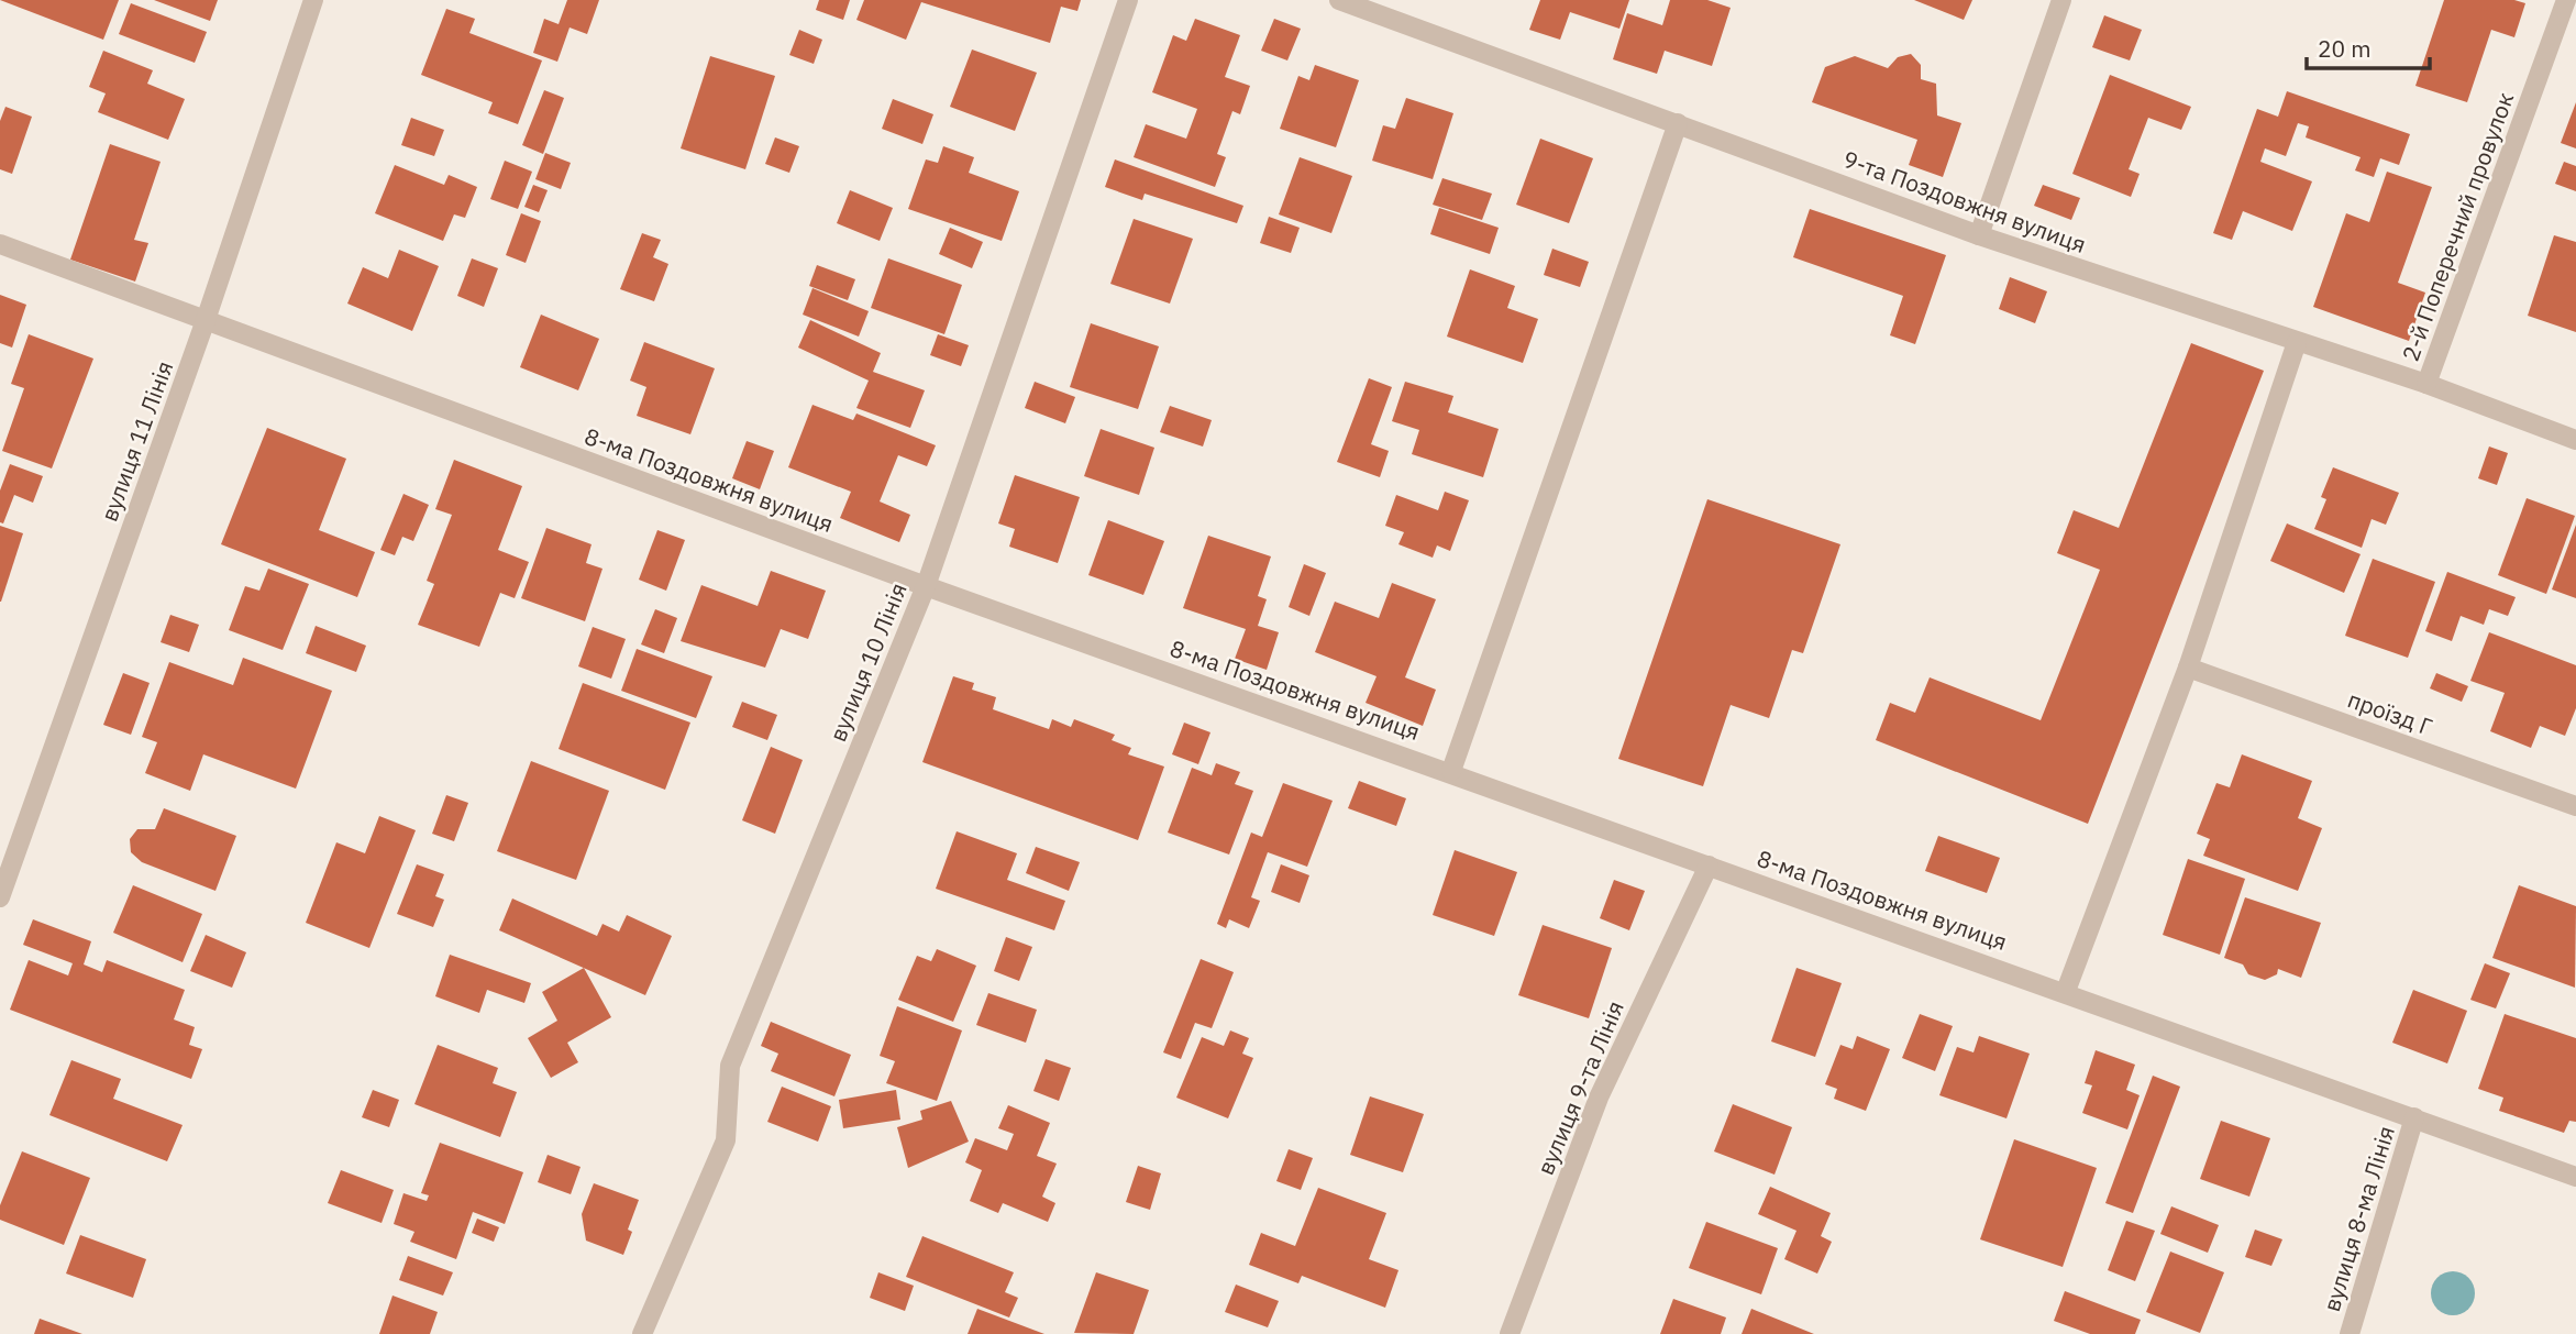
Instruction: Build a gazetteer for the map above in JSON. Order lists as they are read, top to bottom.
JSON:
{
  "streets": {
    "street": [
      "9-та Поздовжня вулиця",
      "2-й Поперечний провулок",
      "вулиця 11 Лінія",
      "8-ма Поздовжня вулиця",
      "вулиця 10 Лінія",
      "проїзд Г",
      "вулиця 9-та Лінія",
      "вулиця 8-ма Лінія"
    ]
  },
  "crossings": [
    ["9-та Поздовжня вулиця", "2-й Поперечний провулок"],
    ["вулиця 11 Лінія", "8-ма Поздовжня вулиця"],
    ["8-ма Поздовжня вулиця", "вулиця 10 Лінія"],
    ["8-ма Поздовжня вулиця", "вулиця 9-та Лінія"],
    ["8-ма Поздовжня вулиця", "вулиця 8-ма Лінія"]
  ],
  "scale_bar": "20 m"
}
